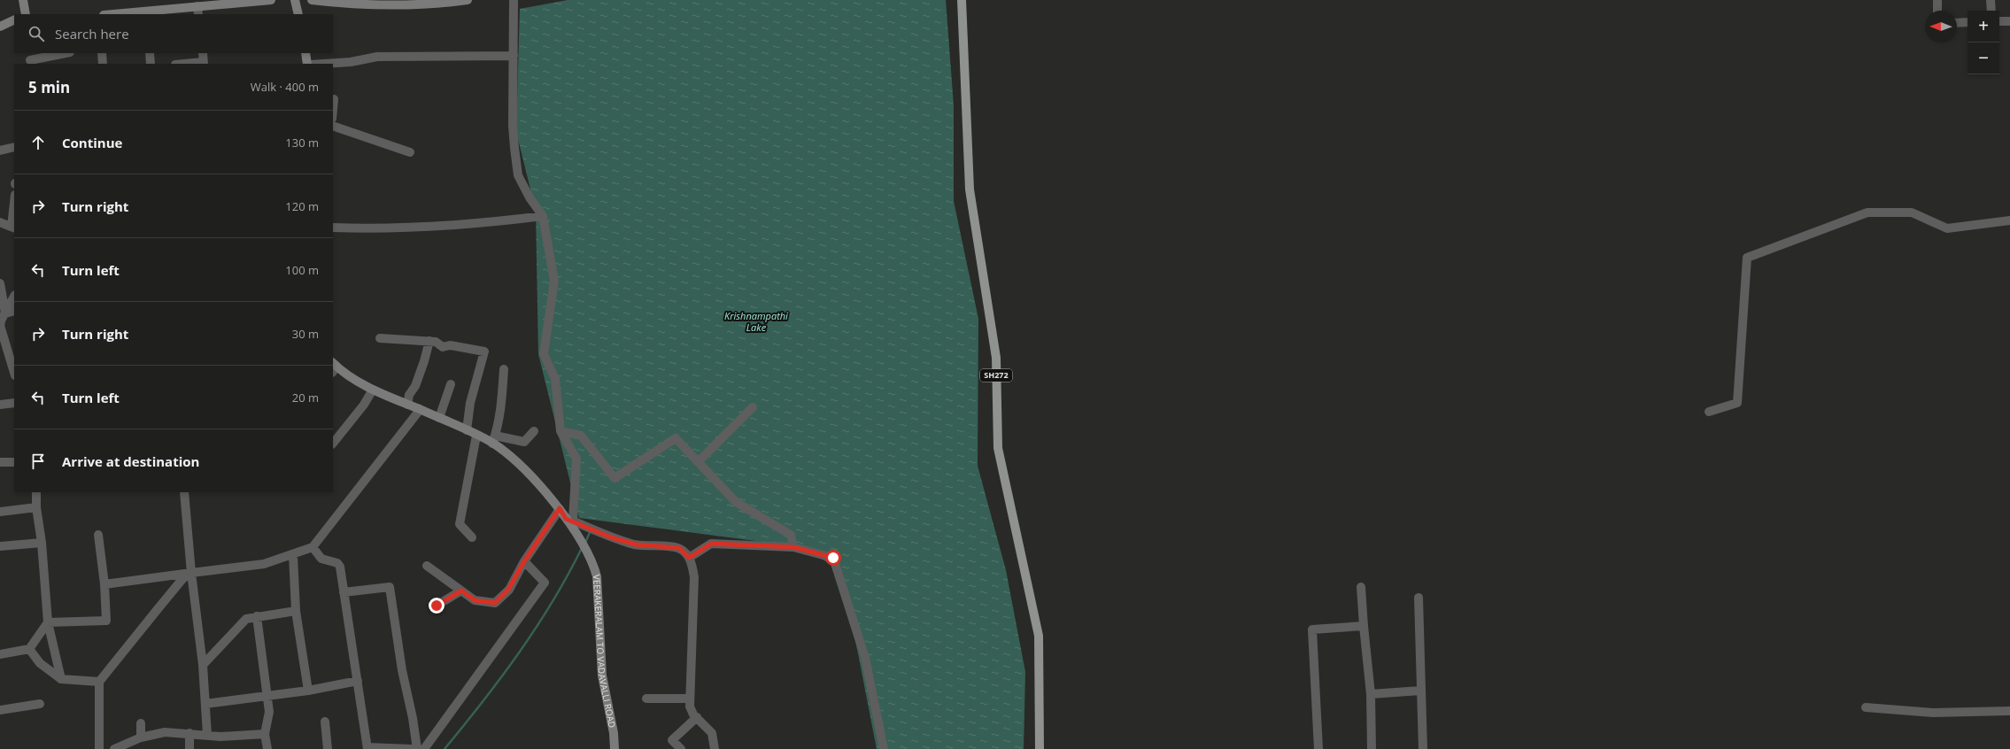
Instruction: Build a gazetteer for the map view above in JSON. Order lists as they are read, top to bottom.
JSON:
{
  "streets": {
    "main road": ["SH272"],
    "street": ["VEERAKERALAM TO VADAVALLI ROAD"]
  },
  "water": ["Krishnampathi Lake"],
  "north": "left",
  "page": {
    "map_buttons": ["+", "−"],
    "search": "Search here",
    "heading": ["5 min", "Walk · 400 m"],
    "list": [
      ["Continue", "130 m"],
      ["Turn right", "120 m"],
      ["Turn left", "100 m"],
      ["Turn right", "30 m"],
      ["Turn left", "20 m"],
      "Arrive at destination"
    ]
  }
}
